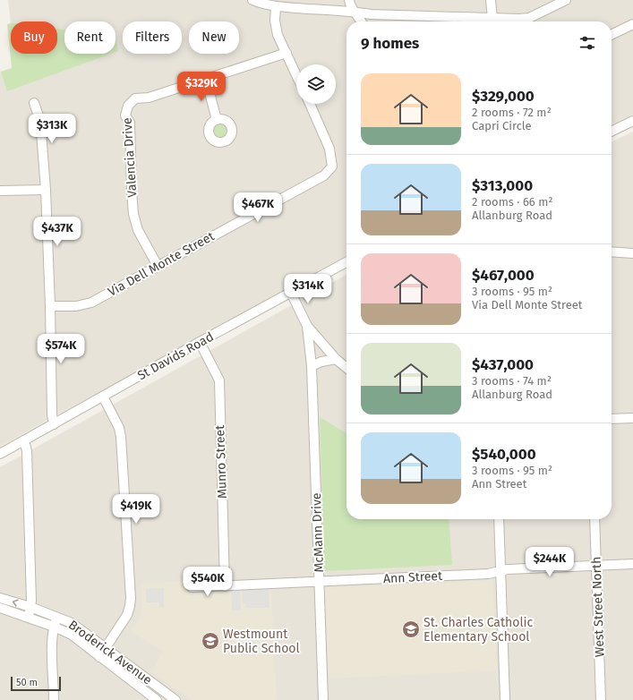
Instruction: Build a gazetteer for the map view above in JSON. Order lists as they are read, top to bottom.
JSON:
{
  "streets": {
    "street": [
      "Valencia Drive",
      "Via Dell Monte Street",
      "St Davids Road",
      "Munro Street",
      "McMann Drive",
      "Ann Street",
      "West Street North",
      "Broderick Avenue"
    ]
  },
  "crossings": [
    ["Valencia Drive", "Via Dell Monte Street"],
    ["St Davids Road", "Munro Street"],
    ["Munro Street", "Ann Street"],
    ["McMann Drive", "Ann Street"],
    ["Ann Street", "West Street North"]
  ],
  "places": {
    "school or university": ["St. Charles Catholic Elementary School", "Westmount Public School"]
  },
  "scale_bar": "50 m",
  "page": {
    "chip": [
      "Buy",
      "Rent",
      "Filters",
      "New"
    ],
    "heading": "9 homes",
    "list": [
      {
        "name": "$329,000",
        "note": "2 rooms · 72 m² · Capri Circle"
      },
      {
        "name": "$313,000",
        "note": "2 rooms · 66 m² · Allanburg Road"
      },
      {
        "name": "$467,000",
        "note": "3 rooms · 95 m² · Via Dell Monte Street"
      },
      {
        "name": "$437,000",
        "note": "3 rooms · 74 m² · Allanburg Road"
      },
      {
        "name": "$540,000",
        "note": "3 rooms · 95 m² · Ann Street"
      }
    ],
    "price": [
      "$329K",
      "$313K",
      "$467K",
      "$437K",
      "$314K",
      "$574K",
      "$419K",
      "$244K",
      "$540K"
    ],
    "scale": "50 m"
  }
}
